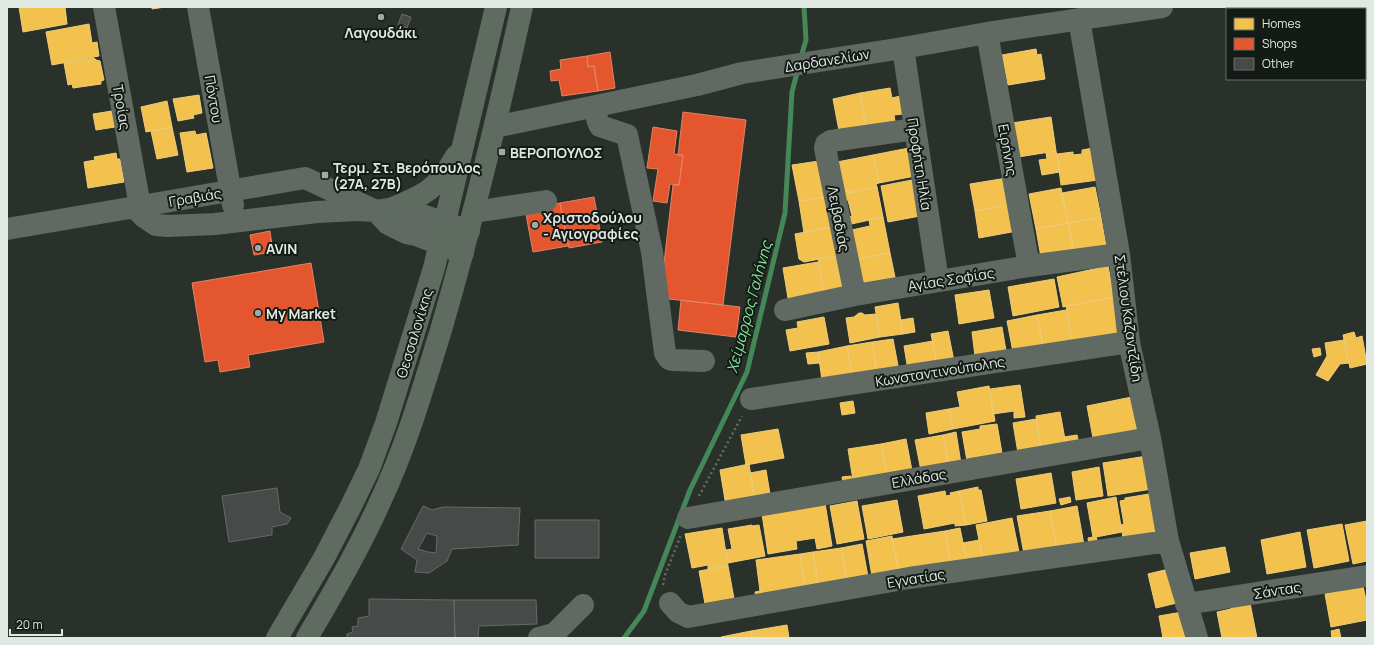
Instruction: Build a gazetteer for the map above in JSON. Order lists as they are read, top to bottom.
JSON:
{
  "streets": {
    "main road": ["Θεσσαλονίκης"],
    "street": [
      "Δαρδανελίων",
      "Πόντου",
      "Τροίας",
      "Ειρήνης",
      "Προφήτη Ηλία",
      "Γραβιάς",
      "Λειβαδιάς",
      "Αγίας Σοφίας",
      "Στέλιου Καζαντζίδη",
      "Κωνσταντινούπολης",
      "Ελλάδας",
      "Εγνατίας",
      "Σάντας"
    ]
  },
  "crossings": [
    ["Δαρδανελίων", "Ειρήνης"],
    ["Δαρδανελίων", "Προφήτη Ηλία"],
    ["Δαρδανελίων", "Στέλιου Καζαντζίδη"],
    ["Δαρδανελίων", "Θεσσαλονίκης"],
    ["Πόντου", "Γραβιάς"],
    ["Τροίας", "Γραβιάς"],
    ["Ειρήνης", "Αγίας Σοφίας"],
    ["Προφήτη Ηλία", "Λειβαδιάς"],
    ["Προφήτη Ηλία", "Αγίας Σοφίας"],
    ["Γραβιάς", "Θεσσαλονίκης"],
    ["Λειβαδιάς", "Αγίας Σοφίας"],
    ["Αγίας Σοφίας", "Στέλιου Καζαντζίδη"],
    ["Στέλιου Καζαντζίδη", "Κωνσταντινούπολης"],
    ["Στέλιου Καζαντζίδη", "Ελλάδας"],
    ["Στέλιου Καζαντζίδη", "Εγνατίας"],
    ["Στέλιου Καζαντζίδη", "Σάντας"]
  ],
  "water": ["Χείμαρρος Γαλήνης"],
  "places": {
    "other": [
      "Λαγουδάκι",
      "Χριστοδούλου - Αγιογραφίες",
      "AVIN",
      "My Market"
    ],
    "transit": ["ΒΕΡΟΠΟΥΛΟΣ", "Τερμ. Στ. Βερόπουλος (27Α, 27Β)"]
  },
  "legend": ["Homes", "Shops", "Other"],
  "scale_bar": "20 m"
}
